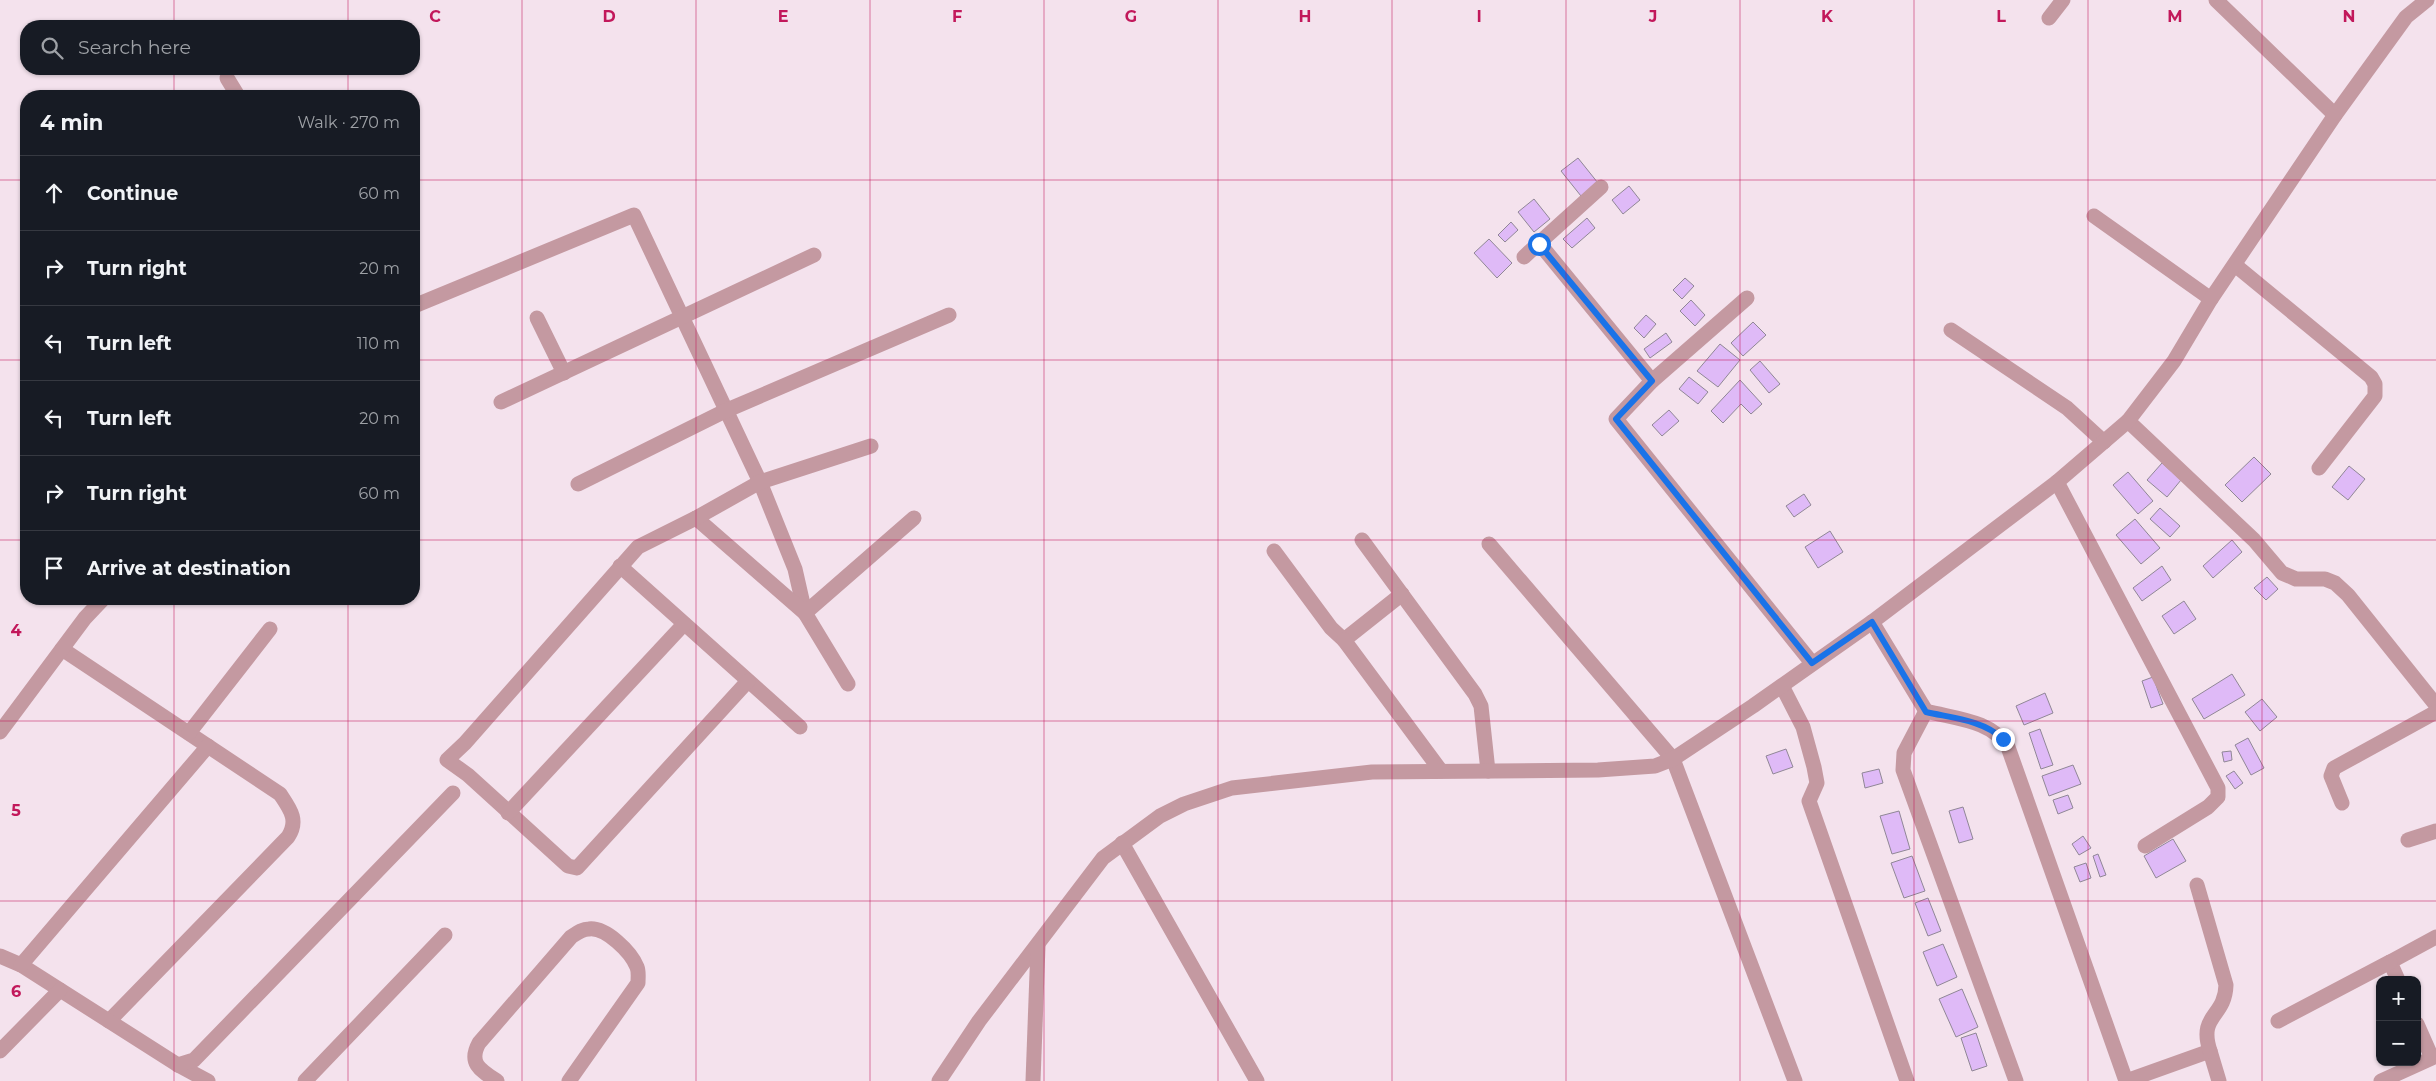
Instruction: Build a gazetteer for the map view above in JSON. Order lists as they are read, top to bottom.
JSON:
{
  "page": {
    "search": "Search here",
    "heading": ["4 min", "Walk · 270 m"],
    "list": [
      ["Continue", "60 m"],
      ["Turn right", "20 m"],
      ["Turn left", "110 m"],
      ["Turn left", "20 m"],
      ["Turn right", "60 m"],
      "Arrive at destination"
    ],
    "map_buttons": ["+", "−"]
  },
  "grid": {
    "columns": [
      "C",
      "D",
      "E",
      "F",
      "G",
      "H",
      "I",
      "J",
      "K",
      "L",
      "M",
      "N"
    ],
    "rows": ["4", "5", "6"]
  }
}
